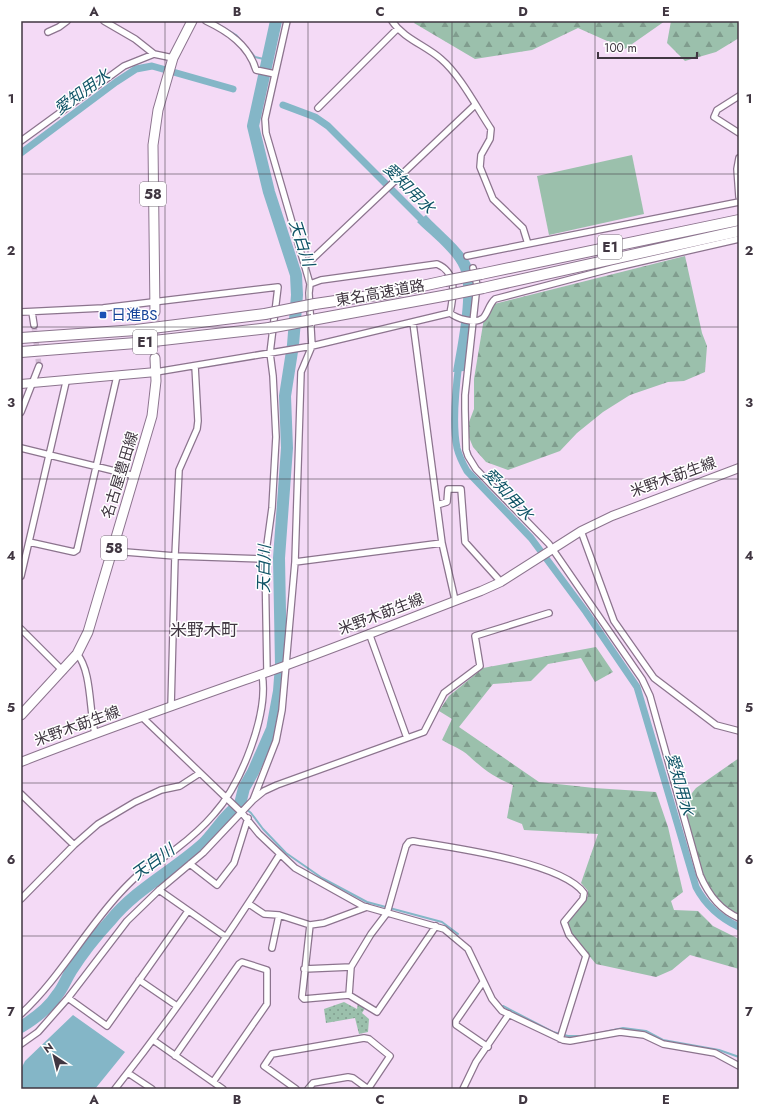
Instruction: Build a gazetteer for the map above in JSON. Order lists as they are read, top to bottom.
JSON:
{
  "streets": {
    "highway": ["E1", "東名高速道路"],
    "main road": ["58", "名古屋豊田線", "米野木莇生線"]
  },
  "districts": ["米野木町"],
  "water": ["愛知用水", "天白川"],
  "places": {
    "transit": ["日進BS"]
  },
  "scale_bar": "100 m",
  "north": "top left",
  "grid": {
    "columns": [
      "A",
      "B",
      "C",
      "D",
      "E"
    ],
    "rows": [
      "1",
      "2",
      "3",
      "4",
      "5",
      "6",
      "7"
    ]
  }
}
